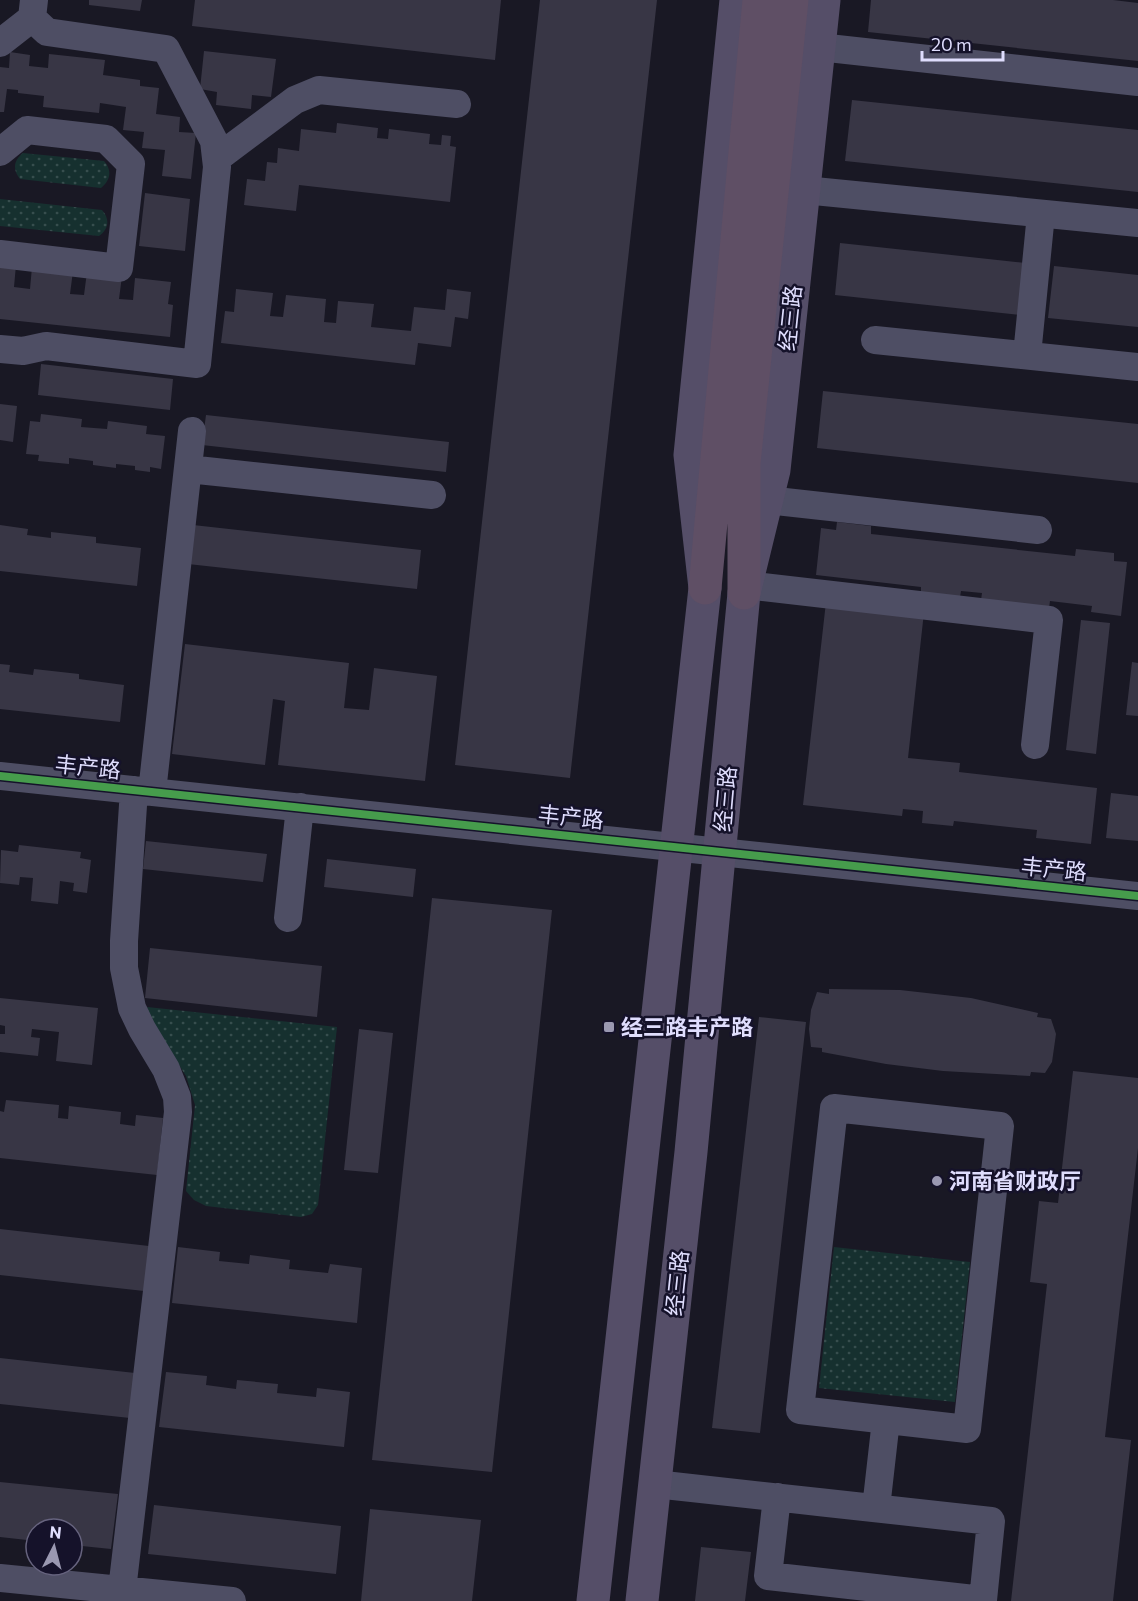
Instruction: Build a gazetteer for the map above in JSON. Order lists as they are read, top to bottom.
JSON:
{
  "streets": {
    "main road": ["经三路"],
    "street": ["丰产路"]
  },
  "crossings": [
    ["经三路", "丰产路"]
  ],
  "places": {
    "transit": ["经三路丰产路"],
    "other": ["河南省财政厅"]
  },
  "scale_bar": "20 m",
  "north": "top"
}
